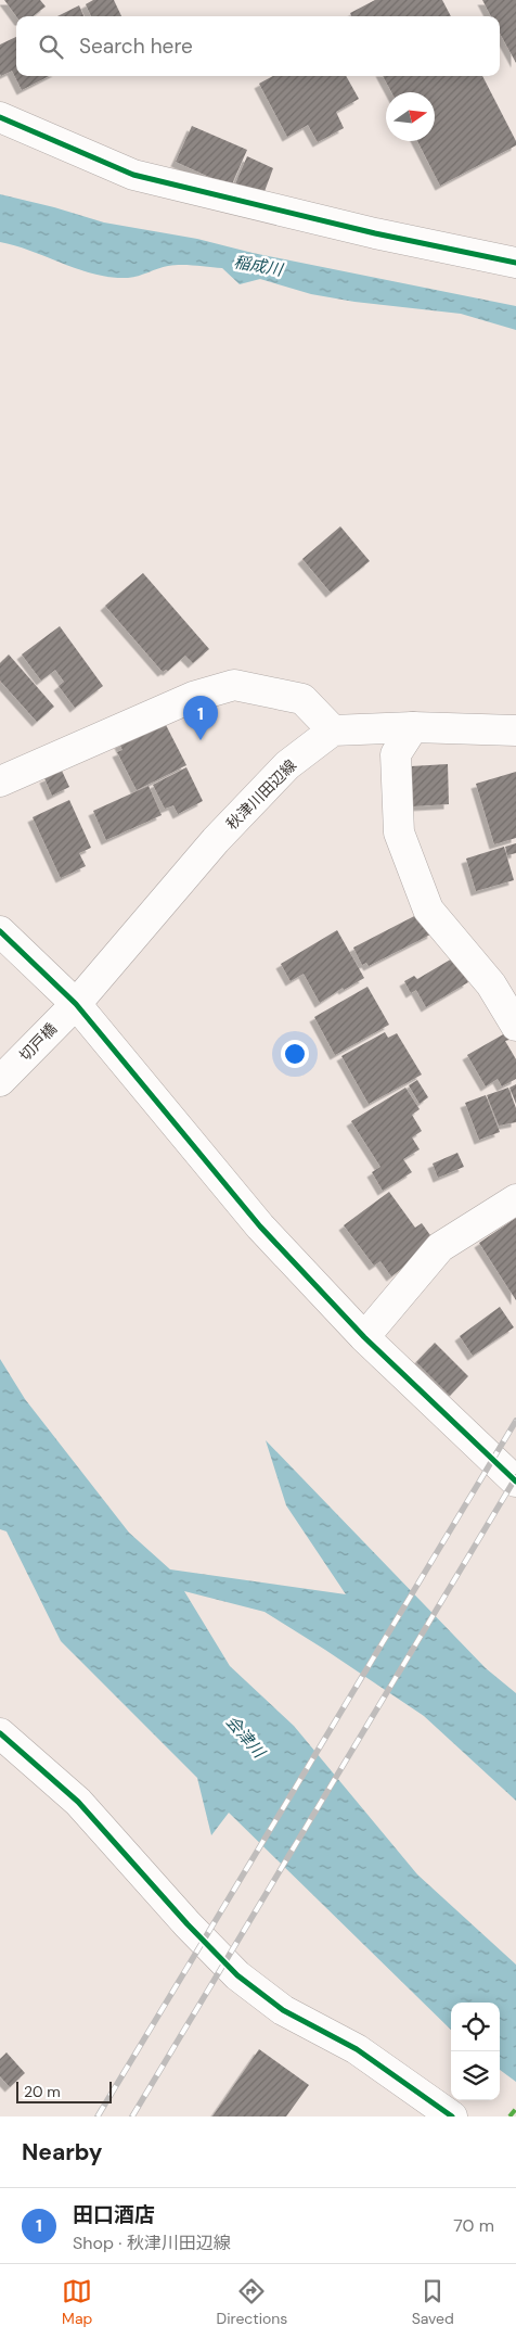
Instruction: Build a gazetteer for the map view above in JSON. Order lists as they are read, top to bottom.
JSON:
{
  "streets": {
    "street": ["秋津川田辺線", "切戸橋"]
  },
  "crossings": [
    ["秋津川田辺線", "切戸橋"]
  ],
  "water": ["稲成川", "会津川"],
  "scale_bar": "20 m",
  "north": "right",
  "page": {
    "search": "Search here",
    "pins": "1",
    "scale": "20 m",
    "heading": "Nearby",
    "list": [
      {
        "mark": "1",
        "name": "田口酒店",
        "note": "Shop · 秋津川田辺線",
        "value": "70 m"
      }
    ],
    "nav": ["Map", "Directions", "Saved"]
  }
}
